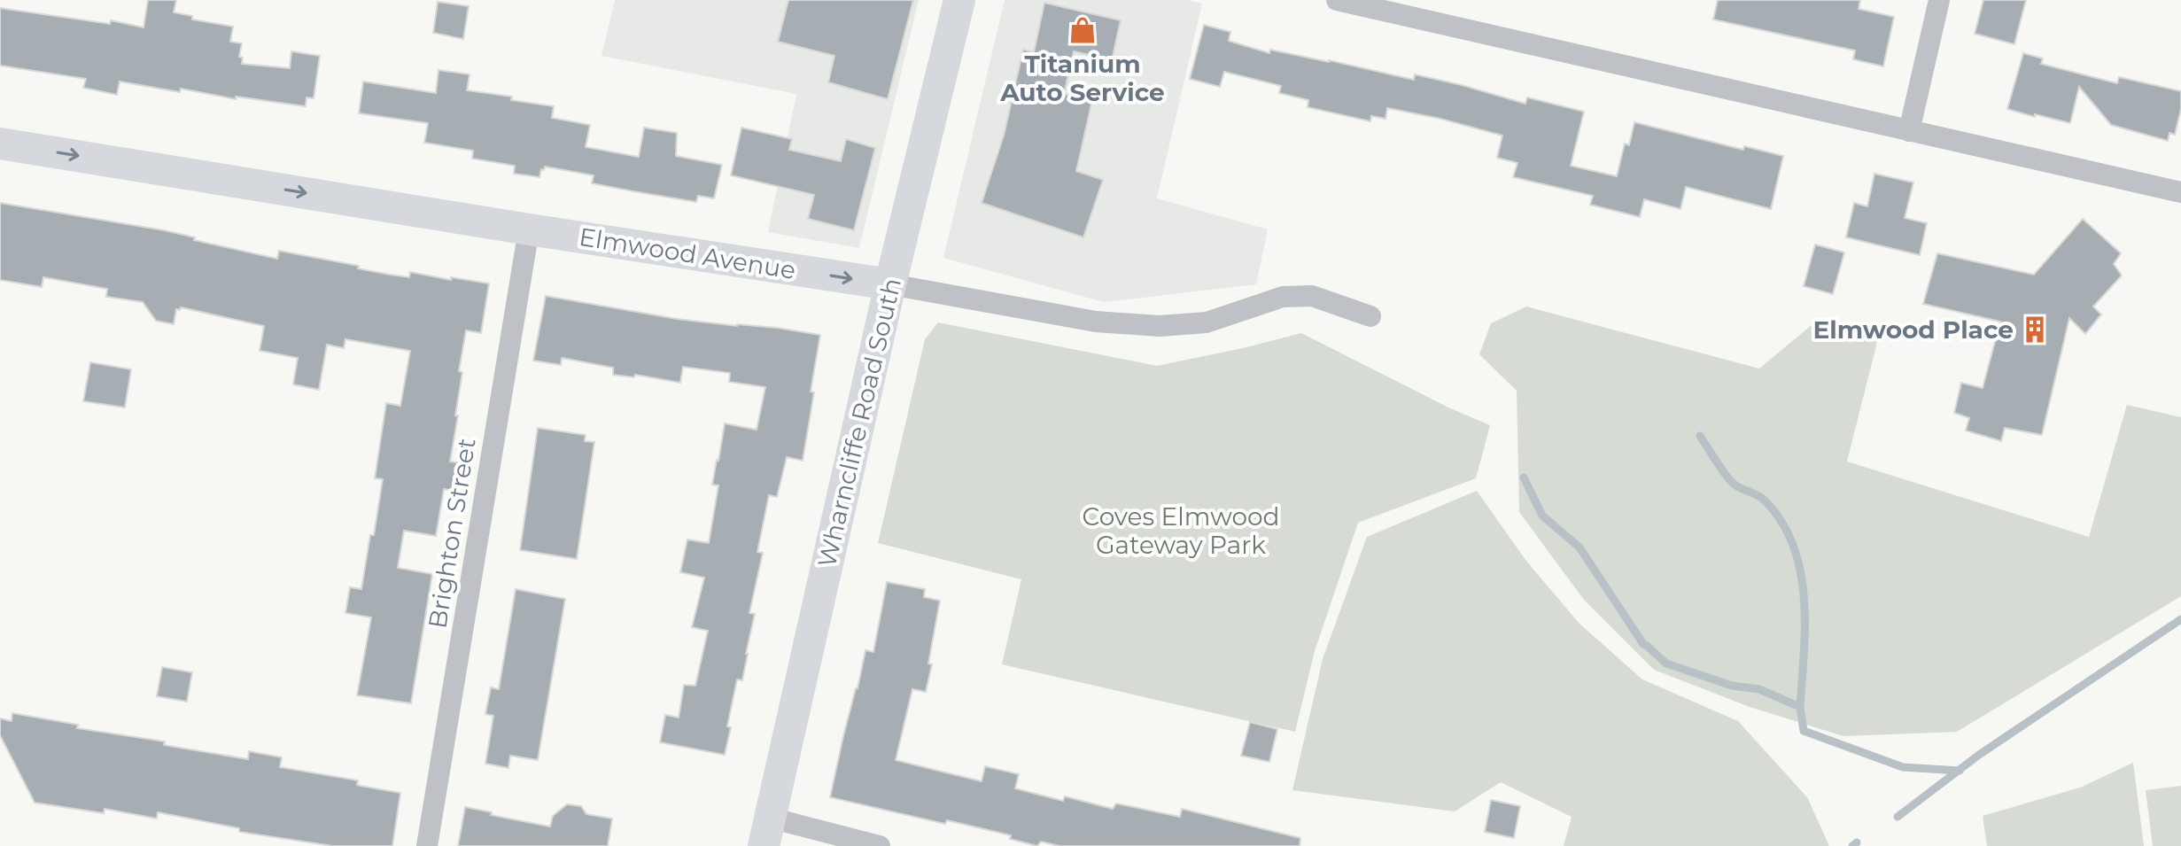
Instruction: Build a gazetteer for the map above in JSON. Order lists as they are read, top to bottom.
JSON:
{
  "streets": {
    "street": ["Elmwood Avenue", "Wharncliffe Road South", "Brighton Street"]
  },
  "crossings": [
    ["Elmwood Avenue", "Wharncliffe Road South"],
    ["Elmwood Avenue", "Brighton Street"]
  ],
  "one_way": ["Elmwood Avenue"],
  "parks": ["Coves Elmwood Gateway Park"],
  "places": {
    "shop": ["Titanium Auto Service"],
    "building": ["Elmwood Place"]
  }
}
